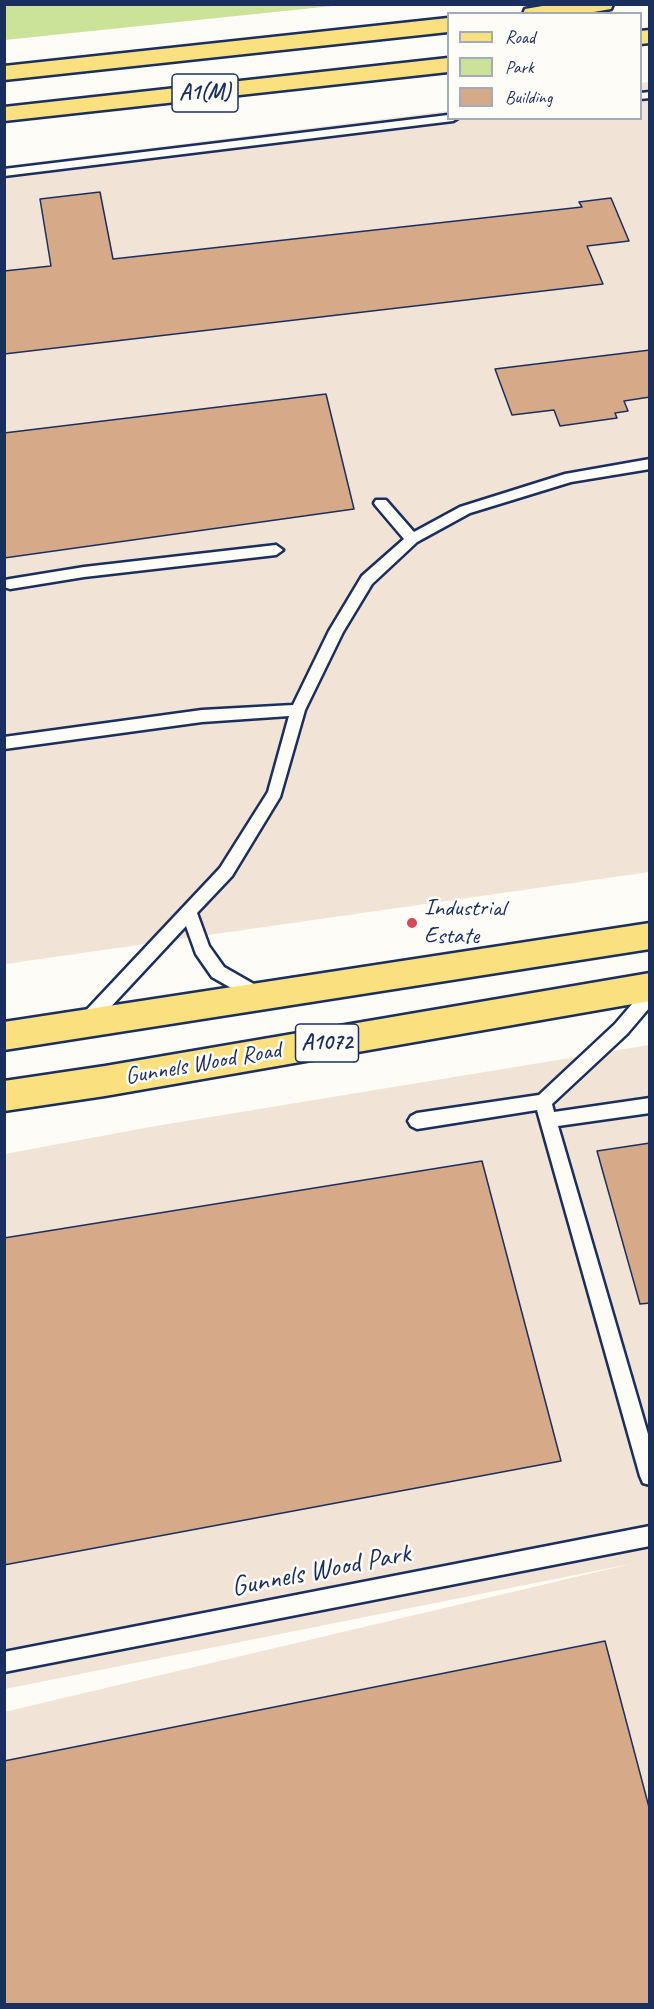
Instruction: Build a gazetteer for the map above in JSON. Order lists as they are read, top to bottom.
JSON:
{
  "streets": {
    "main road": ["A1(M)", "A1072", "Gunnels Wood Road"],
    "lane": ["Gunnels Wood Park"]
  },
  "places": ["Industrial Estate"],
  "legend": ["Road", "Park", "Building"]
}
